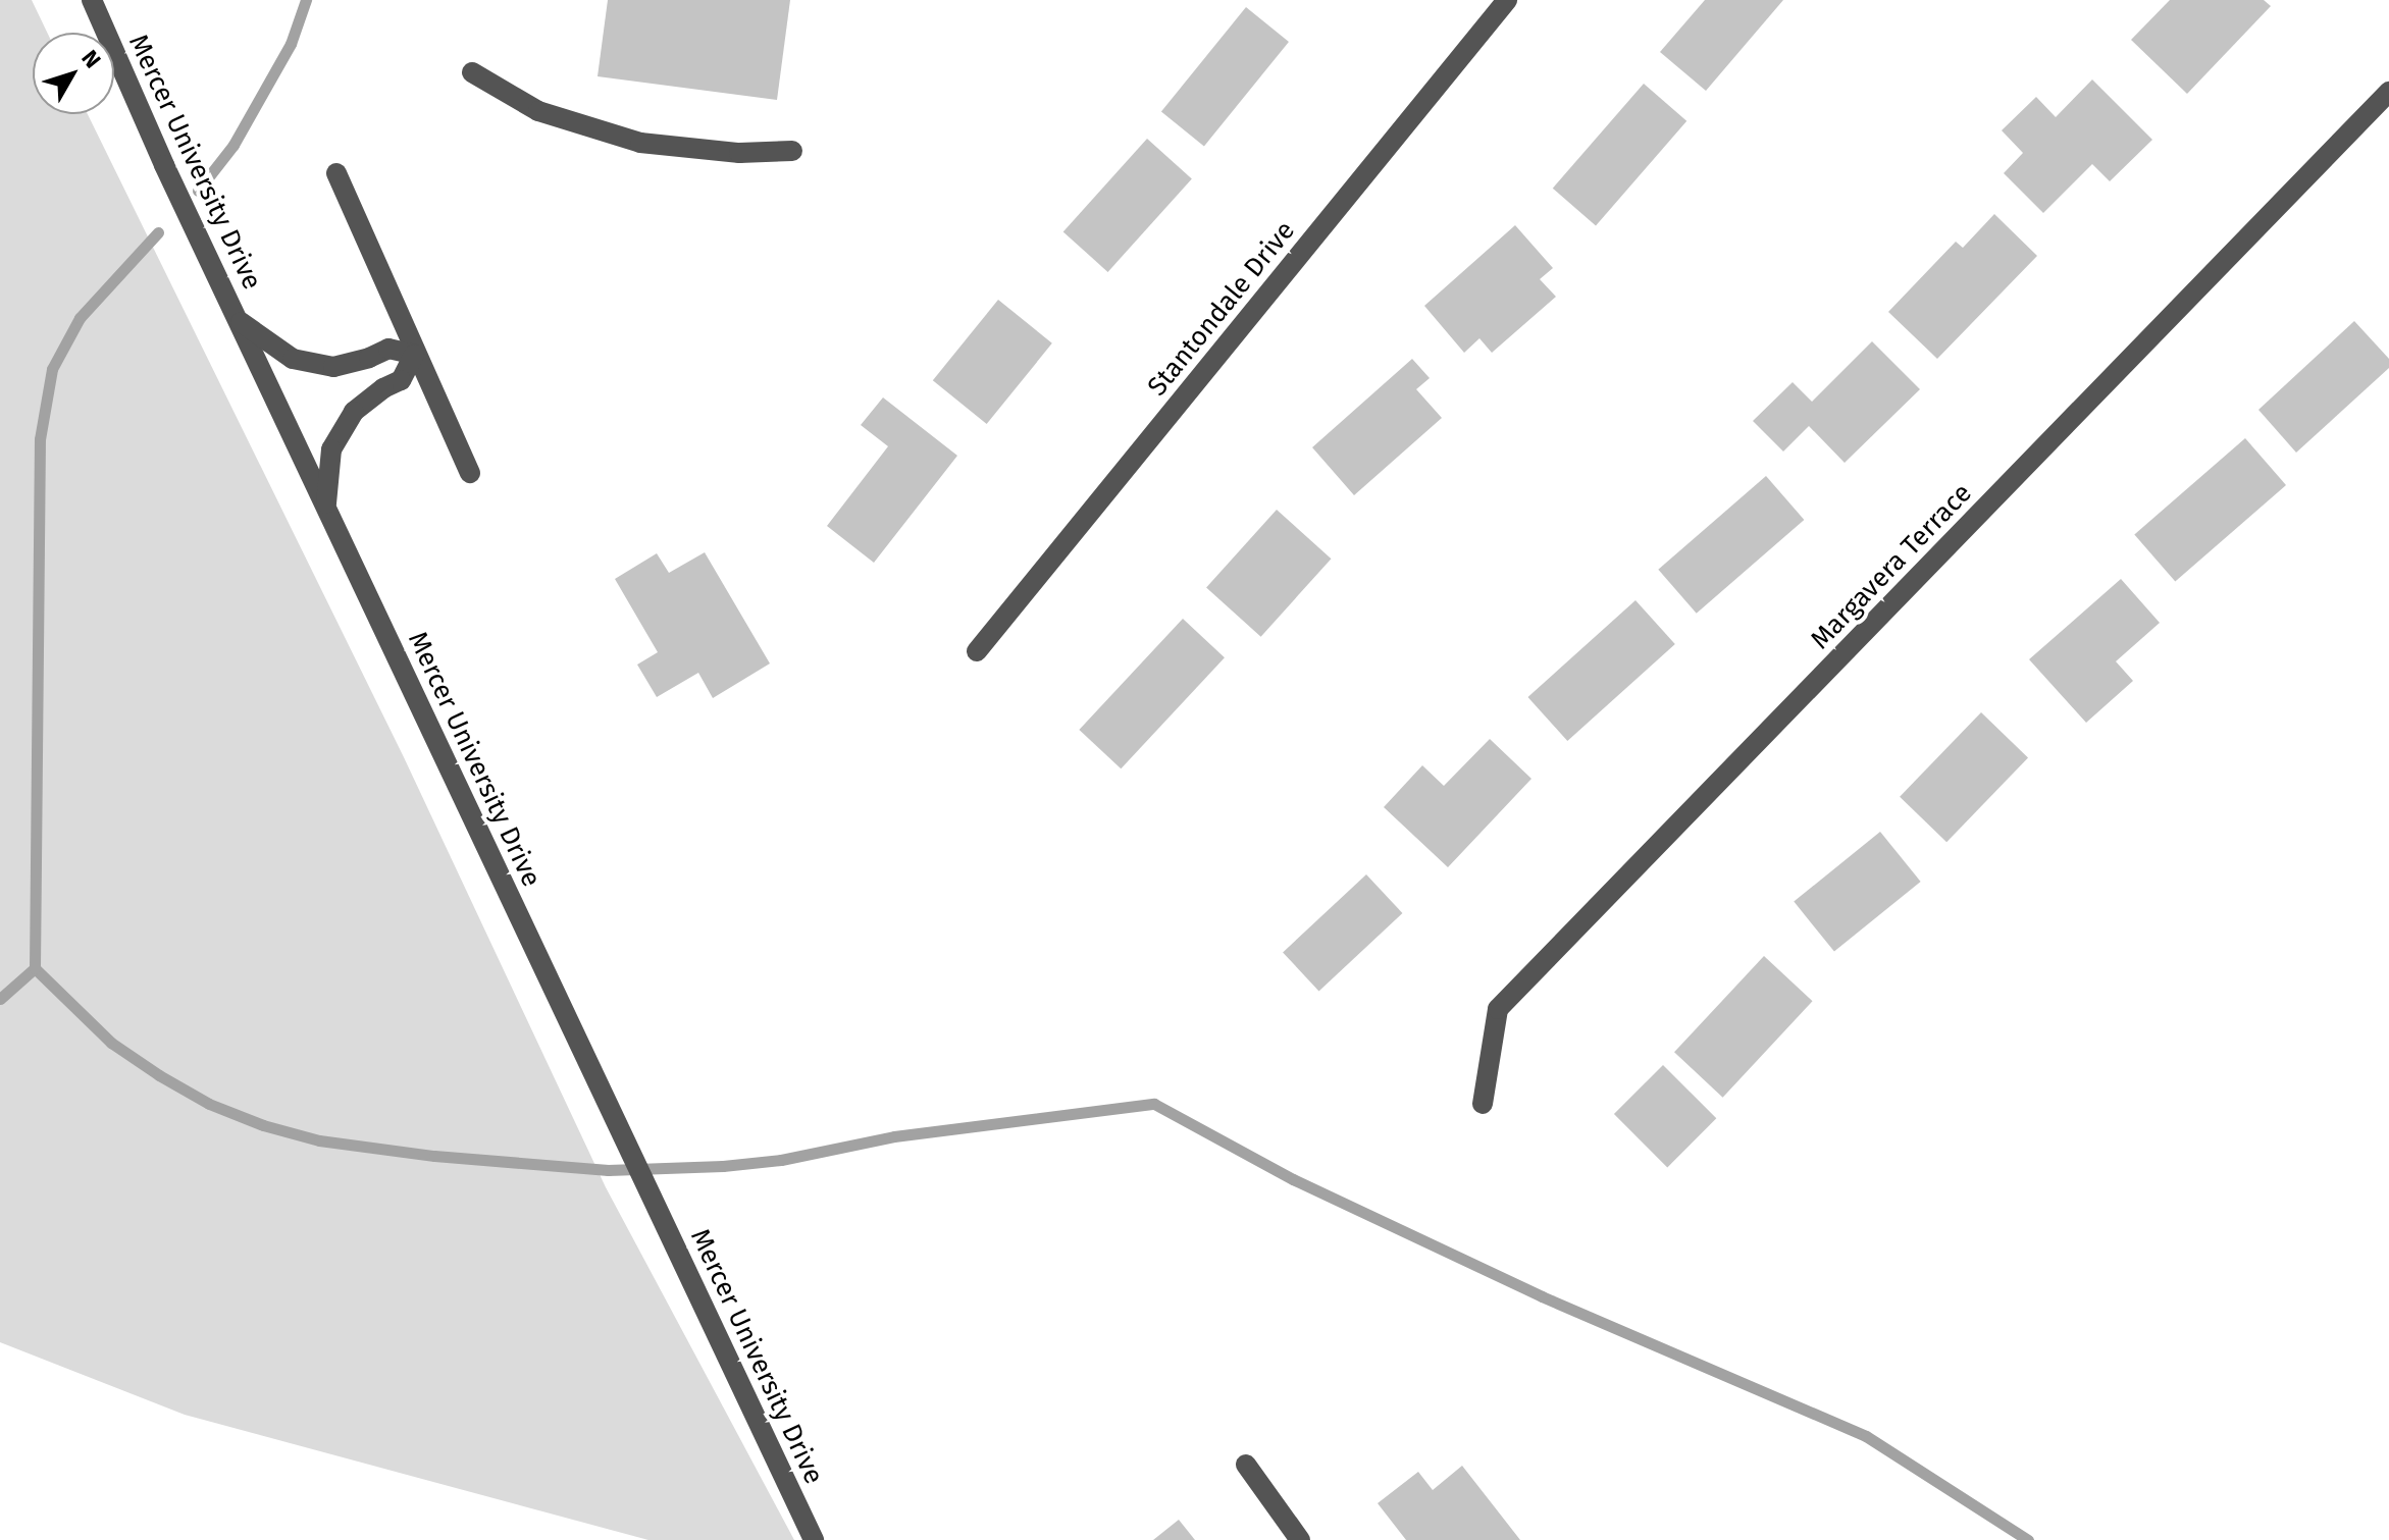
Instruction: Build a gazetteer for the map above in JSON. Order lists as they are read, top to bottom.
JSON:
{
  "streets": {
    "street": ["Mercer University Drive", "Stantondale Drive", "Margavera Terrace"]
  },
  "north": "top right"
}
